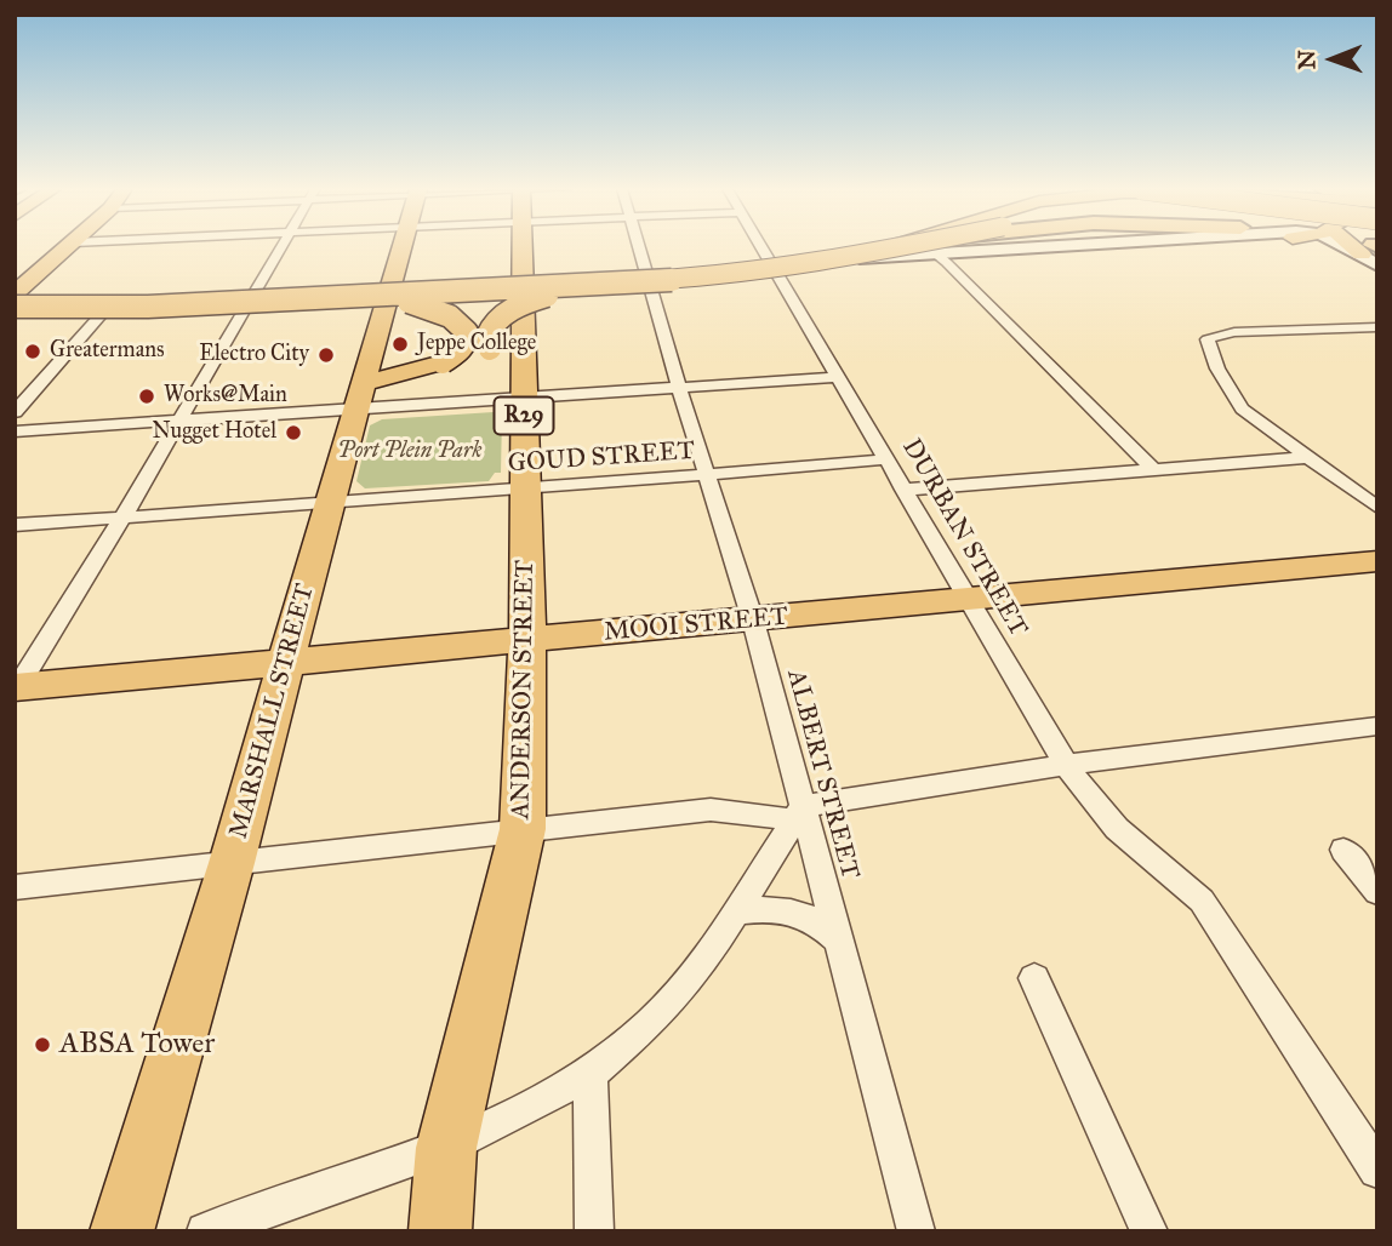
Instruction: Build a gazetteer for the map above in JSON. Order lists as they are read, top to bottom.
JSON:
{
  "streets": {
    "main road": [
      "R29",
      "MOOI STREET",
      "ANDERSON STREET",
      "MARSHALL STREET"
    ],
    "street": ["GOUD STREET", "DURBAN STREET", "ALBERT STREET"]
  },
  "crossings": [
    ["GOUD STREET", "DURBAN STREET"],
    ["GOUD STREET", "ANDERSON STREET"],
    ["GOUD STREET", "MARSHALL STREET"],
    ["GOUD STREET", "ALBERT STREET"],
    ["DURBAN STREET", "MOOI STREET"],
    ["MOOI STREET", "ANDERSON STREET"],
    ["MOOI STREET", "MARSHALL STREET"],
    ["MOOI STREET", "ALBERT STREET"]
  ],
  "parks": ["Port Plein Park"],
  "places": [
    "Jeppe College",
    "Greatermans",
    "Electro City",
    "Works@Main",
    "Nugget Hotel",
    "ABSA Tower"
  ],
  "north": "left"
}
